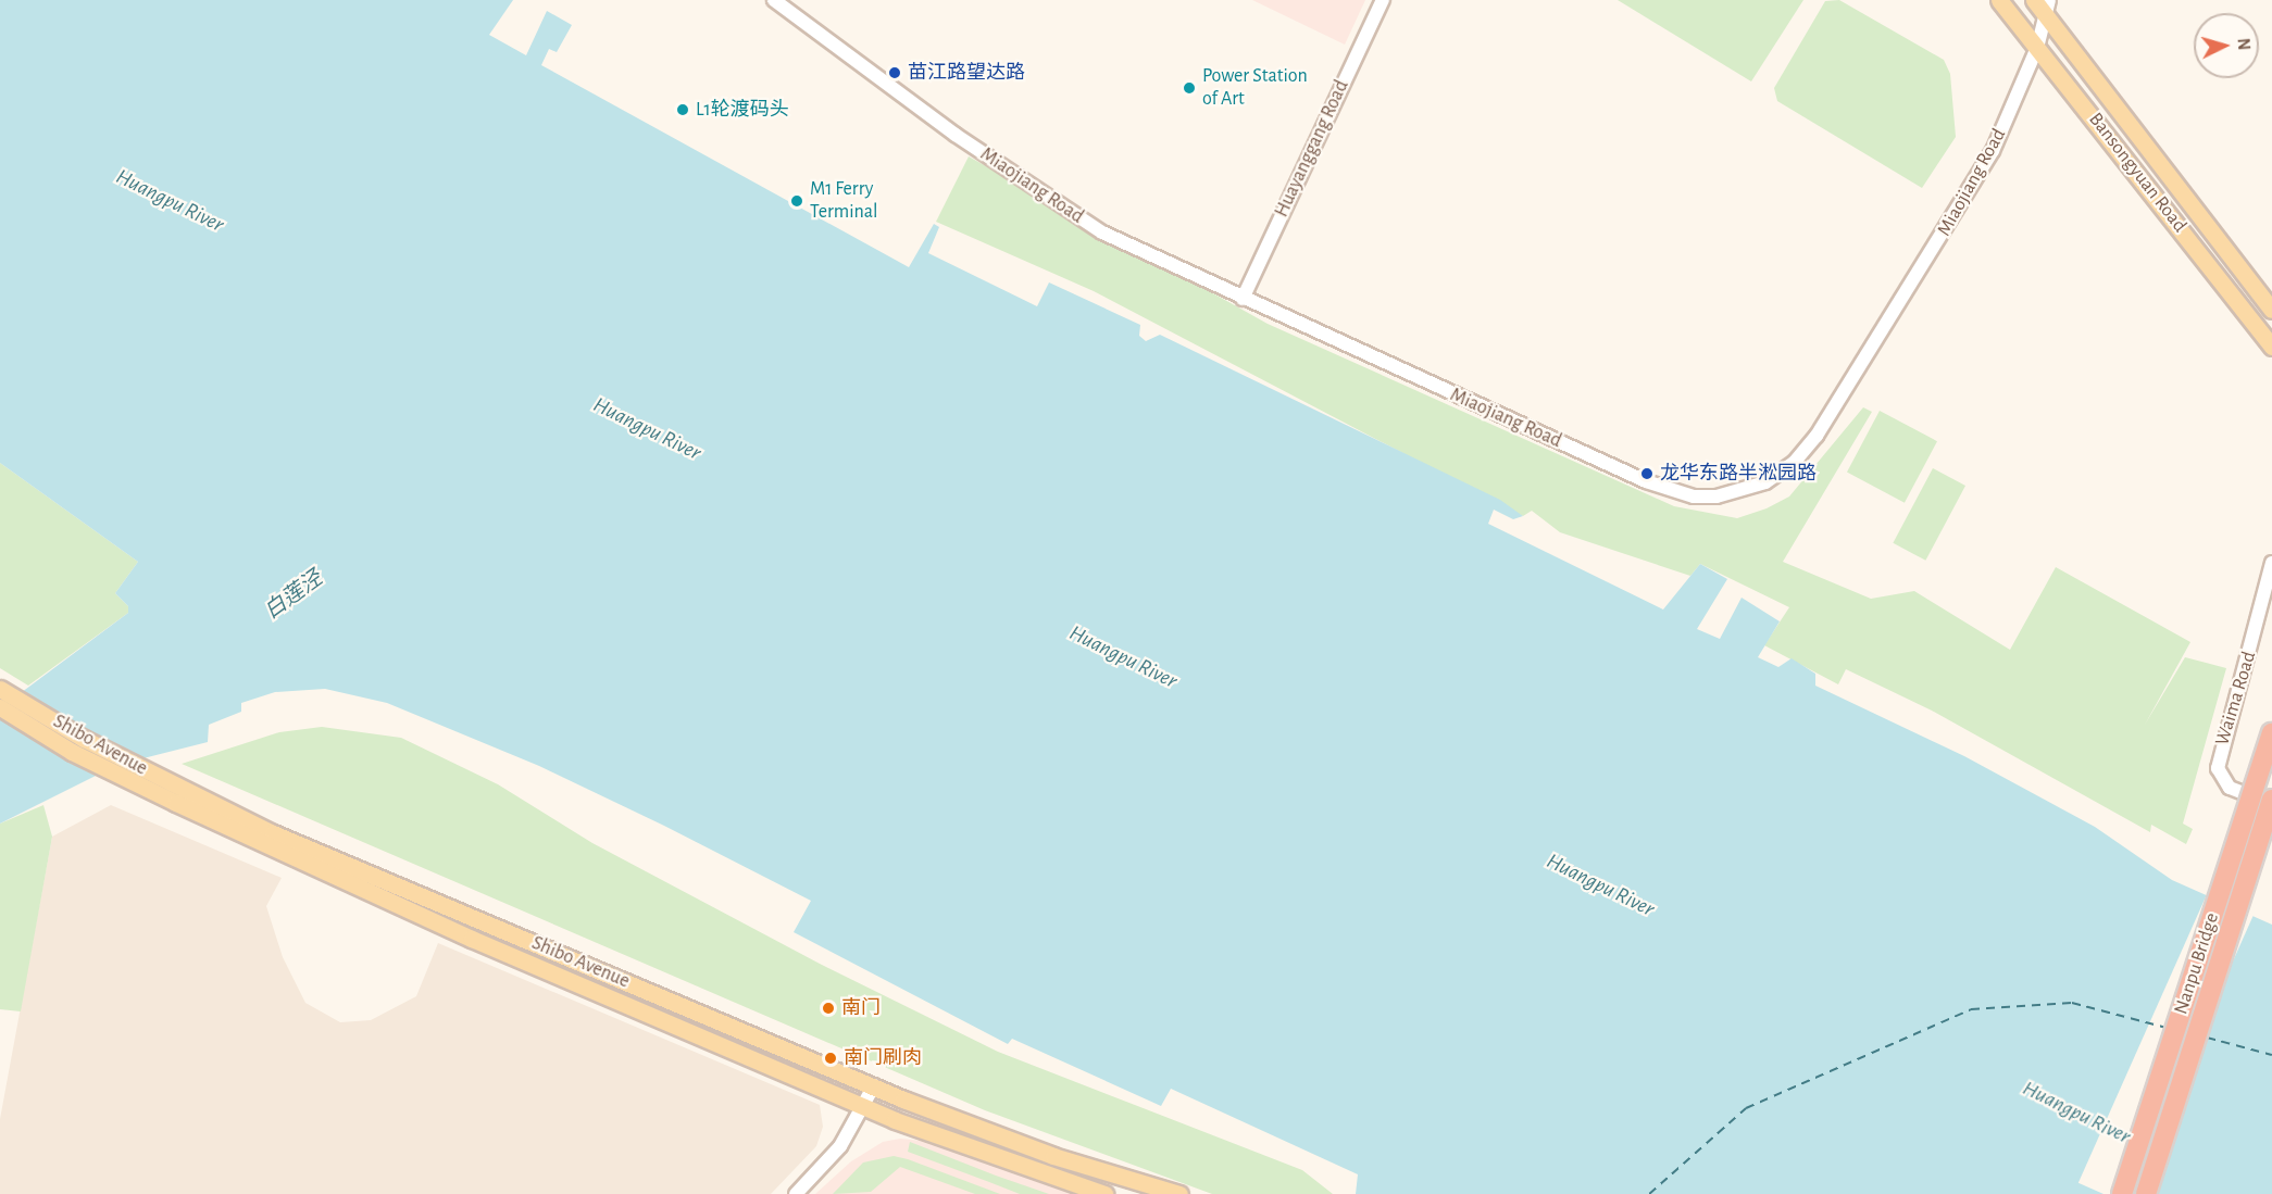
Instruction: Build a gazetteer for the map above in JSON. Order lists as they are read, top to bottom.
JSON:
{
  "streets": {
    "highway": ["Nanpu Bridge"],
    "main road": ["Bansongyuan Road", "Shibo Avenue"],
    "street": ["Huayanggang Road", "Miaojiang Road", "Waima Road"]
  },
  "crossings": [
    ["Huayanggang Road", "Miaojiang Road"],
    ["Bansongyuan Road", "Miaojiang Road"],
    ["Waima Road", "Nanpu Bridge"]
  ],
  "water": ["Huangpu River", "白莲泾"],
  "places": [
    "苗江路望达路",
    "Power Station of Art",
    "L1轮渡码头",
    "M1 Ferry Terminal",
    "龙华东路半淞园路",
    "南门",
    "南门刷肉"
  ],
  "north": "right"
}
